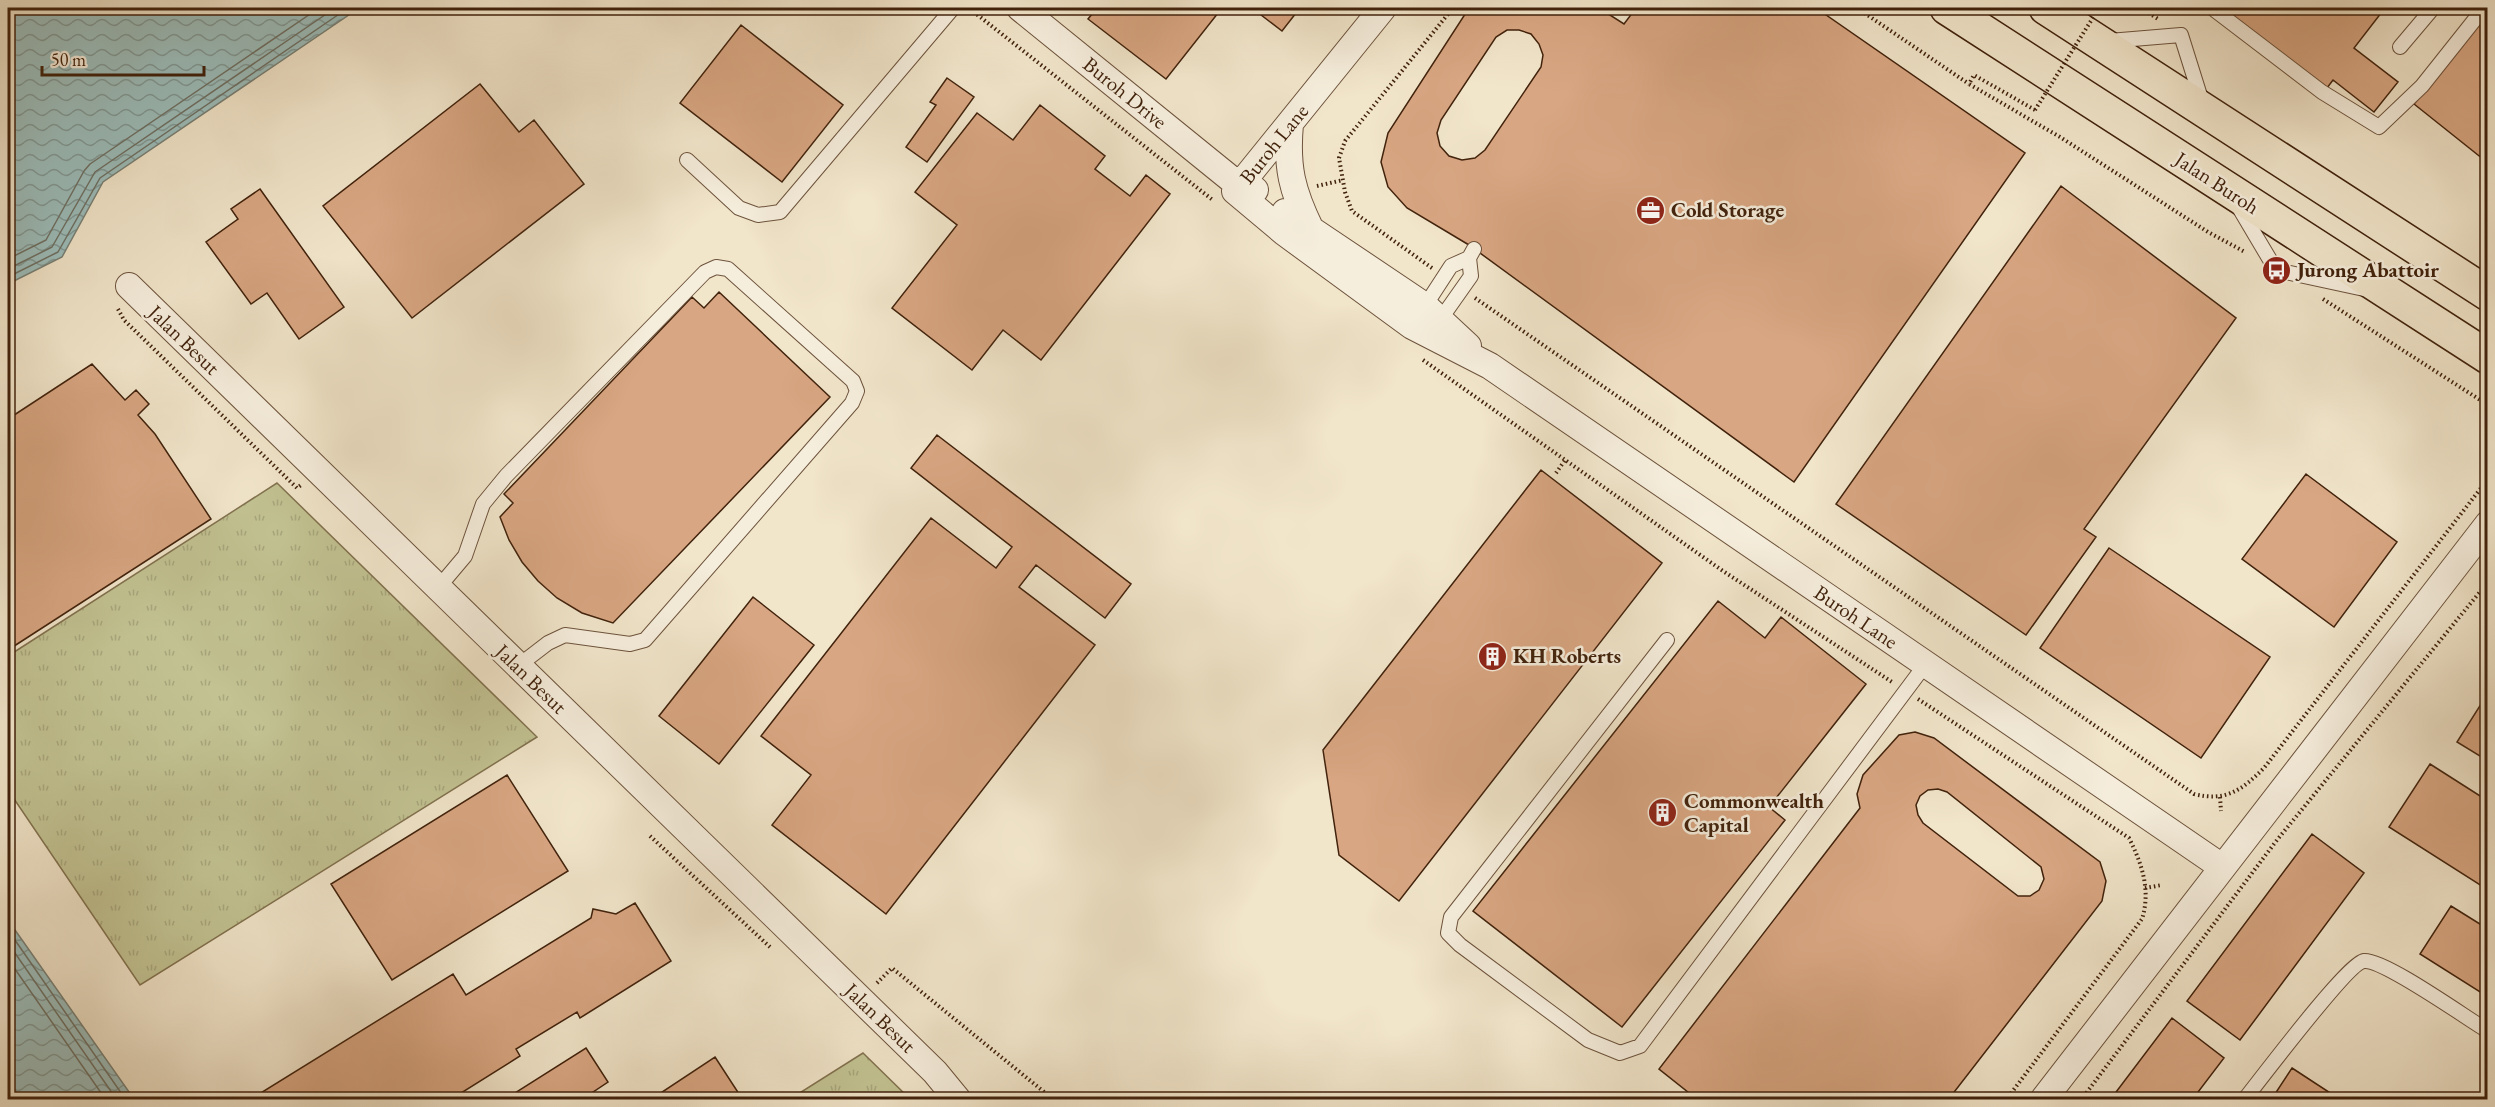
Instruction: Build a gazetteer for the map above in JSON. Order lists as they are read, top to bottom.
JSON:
{
  "streets": {
    "highway": ["Jalan Buroh"],
    "street": ["Buroh Drive", "Buroh Lane", "Jalan Besut"]
  },
  "crossings": [
    ["Buroh Drive", "Buroh Lane"]
  ],
  "places": {
    "office": ["Cold Storage"],
    "bus stop": ["Jurong Abattoir"],
    "building": ["KH Roberts", "Commonwealth Capital"]
  },
  "scale_bar": "50 m"
}
